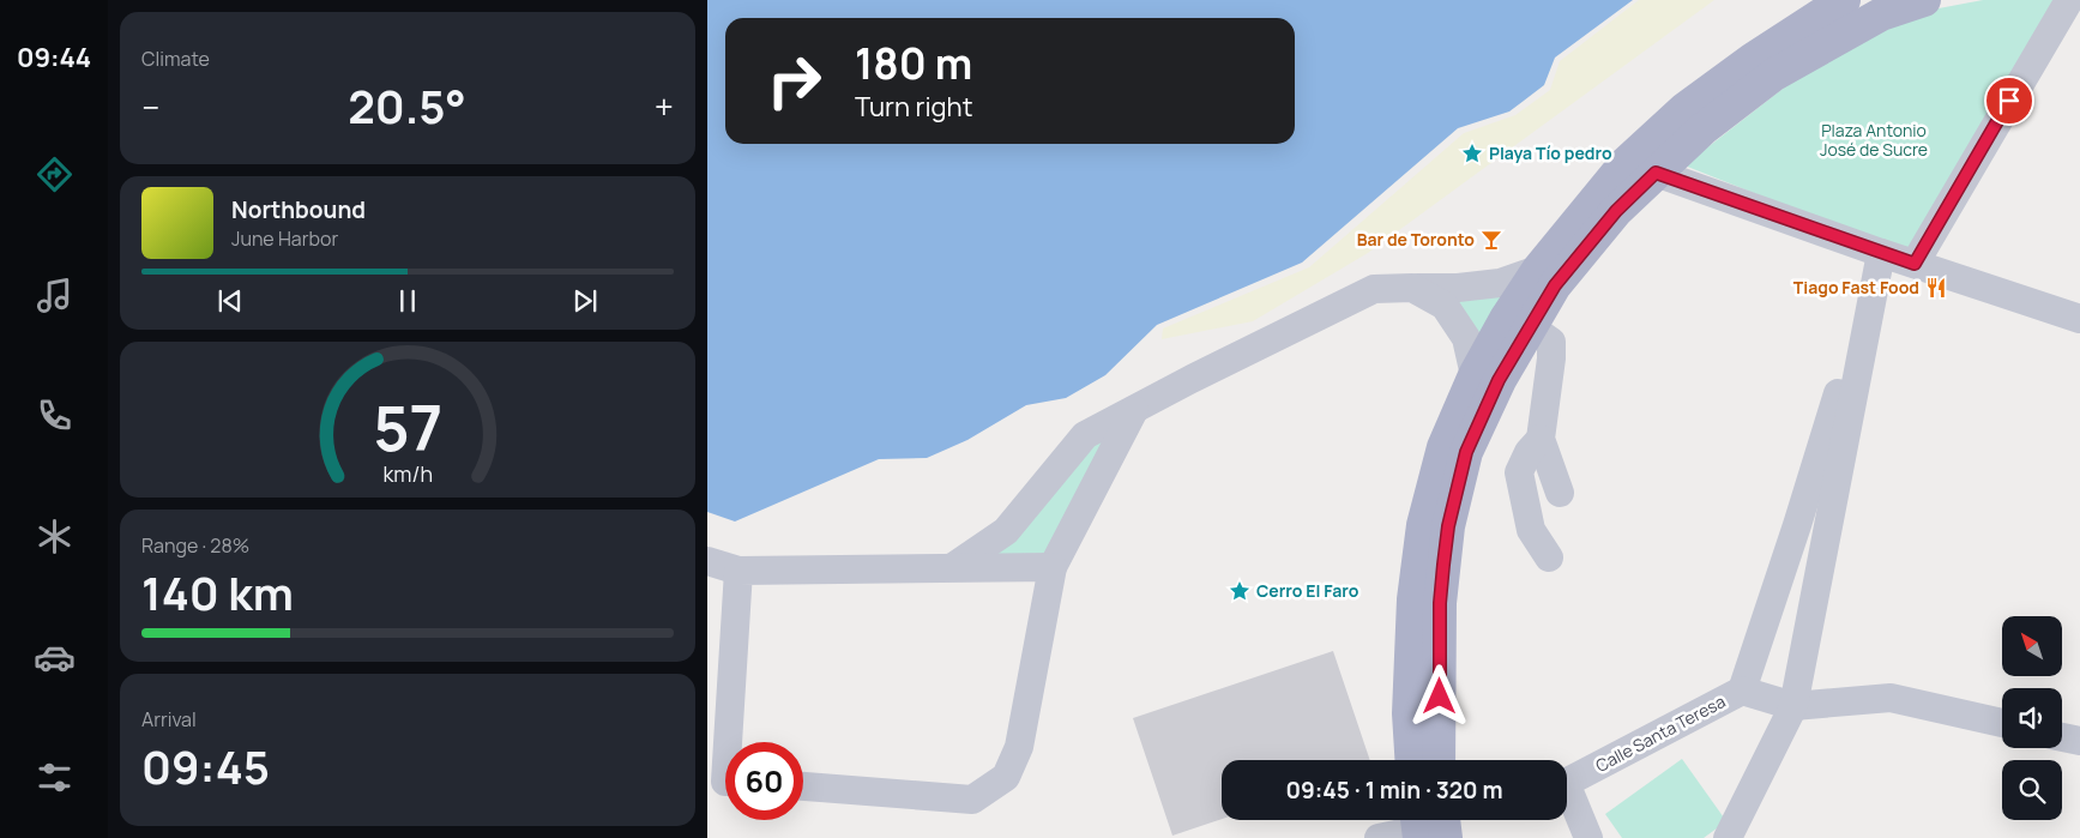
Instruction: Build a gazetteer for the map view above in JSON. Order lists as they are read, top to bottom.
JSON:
{
  "streets": {
    "street": ["Calle Santa Teresa"]
  },
  "parks": ["Plaza Antonio José de Sucre"],
  "places": {
    "place": ["Playa Tío pedro", "Cerro El Faro"],
    "bar": ["Bar de Toronto"],
    "restaurant": ["Tiago Fast Food"]
  },
  "north": "top left",
  "page": {
    "tabs": "09:44",
    "tile": [
      "Climate",
      ["Range · 28%", "140 km"],
      ["Arrival", "09:45"]
    ],
    "turn": ["180 m", "Turn right"],
    "heat": ["−", "20.5°", "+"],
    "song": ["Northbound", "June Harbor"],
    "limit": "60",
    "trip": "09:45 · 1 min · 320 m",
    "gauge": ["57", "km/h"]
  }
}
